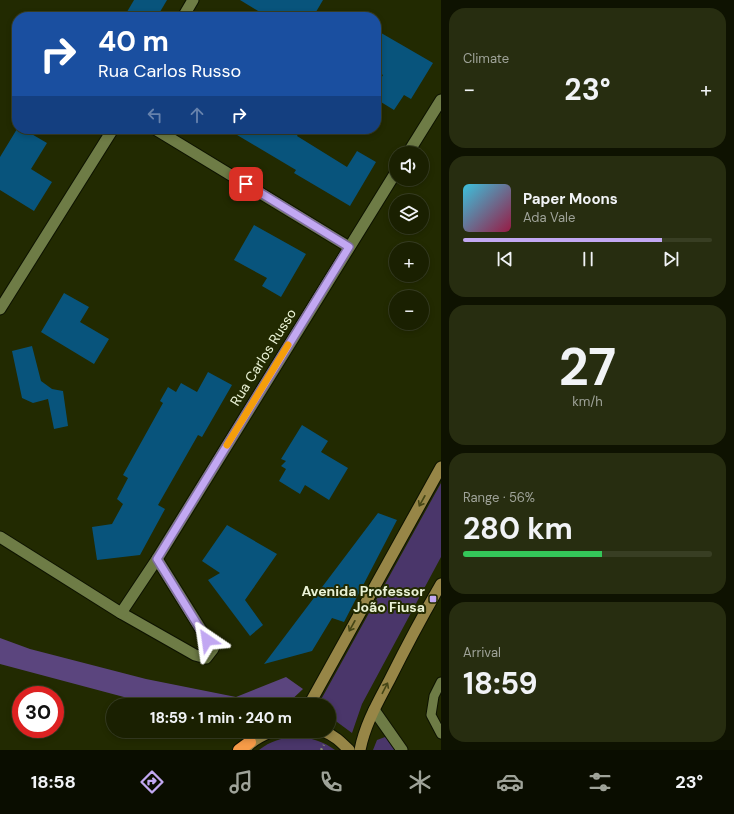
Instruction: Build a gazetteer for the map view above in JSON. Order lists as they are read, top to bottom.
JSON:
{
  "streets": {
    "street": ["Rua Carlos Russo"]
  },
  "places": {
    "transit": ["Avenida Professor João Fiusa"]
  },
  "page": {
    "tile": [
      "Climate",
      ["27", "km/h"],
      ["Range · 56%", "280 km"],
      ["Arrival", "18:59"]
    ],
    "turn": ["40 m", "Rua Carlos Russo"],
    "heat": ["−", "23°", "+"],
    "map_buttons": ["+", "−"],
    "song": ["Paper Moons", "Ada Vale"],
    "limit": "30",
    "trip": "18:59 · 1 min · 240 m",
    "tabs": ["18:58", "23°"]
  }
}
